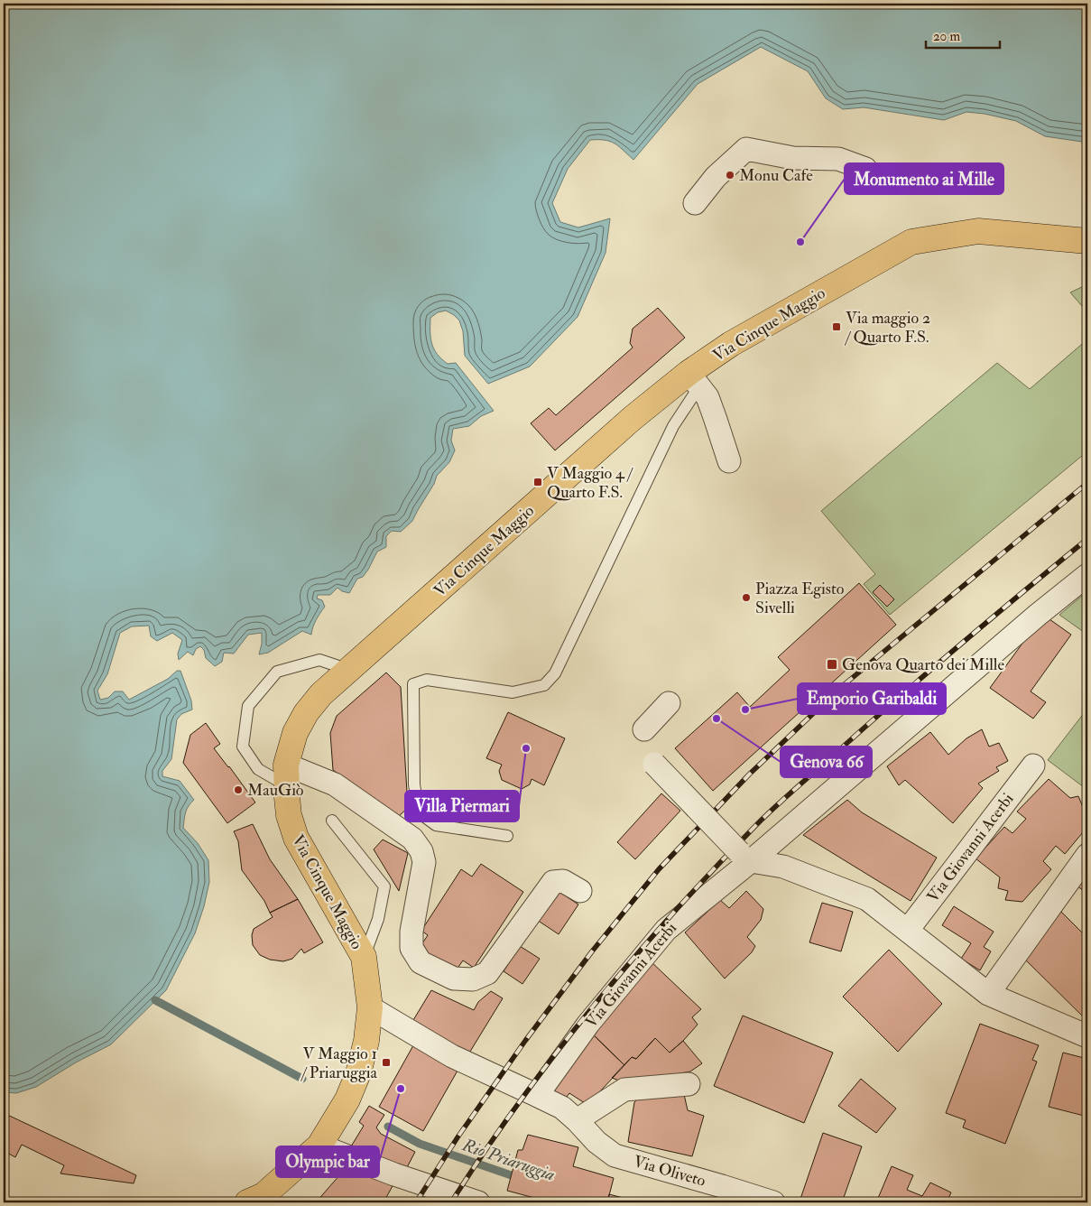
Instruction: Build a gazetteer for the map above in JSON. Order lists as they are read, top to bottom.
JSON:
{
  "streets": {
    "main road": ["Via Cinque Maggio"],
    "street": ["Via Giovanni Acerbi", "Via Oliveto"]
  },
  "crossings": [
    ["Via Giovanni Acerbi", "Via Oliveto"]
  ],
  "water": ["Rio Priaruggia"],
  "places": {
    "other": [
      "Monu Cafe",
      "Monumento ai Mille",
      "Piazza Egisto Sivelli",
      "Emporio Garibaldi",
      "Genova 66",
      "Villa Piermari",
      "MauGiò",
      "Olympic bar"
    ],
    "transit": [
      "Via maggio 2 / Quarto F.S.",
      "V Maggio 4 / Quarto F.S.",
      "Genova Quarto dei Mille",
      "V Maggio 1 / Priaruggia"
    ]
  },
  "scale_bar": "20 m"
}
